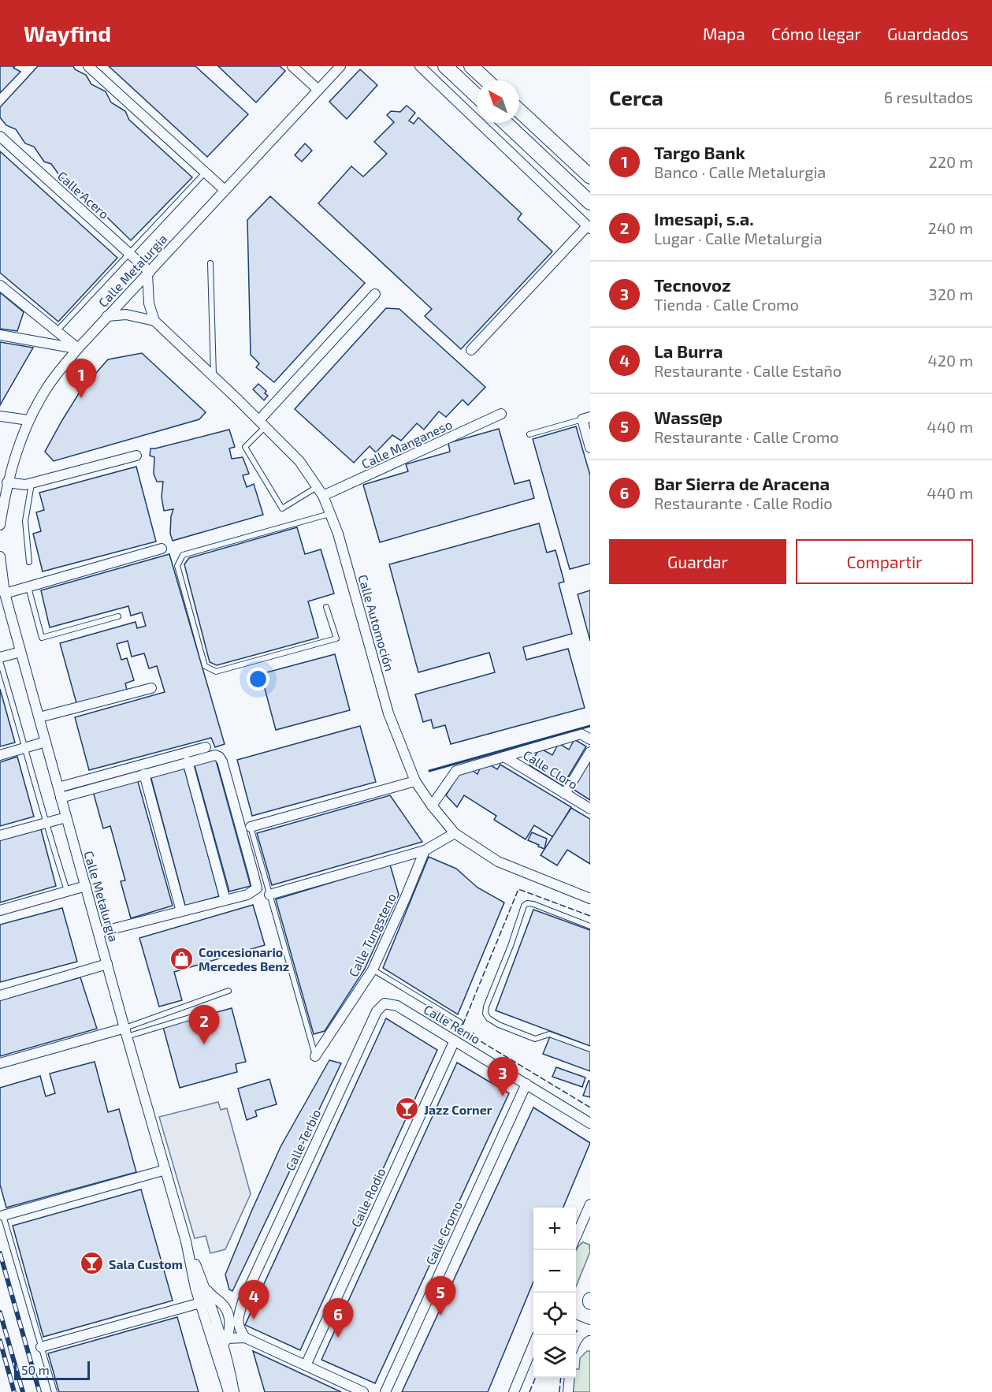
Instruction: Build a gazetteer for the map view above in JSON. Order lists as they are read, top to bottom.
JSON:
{
  "streets": {
    "street": [
      "Calle Acero",
      "Calle Metalurgia",
      "Calle Manganeso",
      "Calle Automoción",
      "Calle Cloro",
      "Calle Tungsteno",
      "Calle Renio",
      "Calle Terbio",
      "Calle Rodio",
      "Calle Cromo"
    ]
  },
  "crossings": [
    ["Calle Acero", "Calle Metalurgia"],
    ["Calle Manganeso", "Calle Automoción"],
    ["Calle Automoción", "Calle Cloro"],
    ["Calle Renio", "Calle Terbio"],
    ["Calle Renio", "Calle Rodio"],
    ["Calle Renio", "Calle Cromo"]
  ],
  "places": {
    "shop": ["Concesionario Mercedes Benz"],
    "bar": ["Jazz Corner", "Sala Custom"]
  },
  "scale_bar": "50 m",
  "north": "top left",
  "page": {
    "header": "Wayfind",
    "nav": ["Mapa", "Cómo llegar", "Guardados"],
    "heading": ["Cerca", "6 resultados"],
    "list": [
      {
        "mark": "1",
        "name": "Targo Bank",
        "note": "Banco · Calle Metalurgia",
        "value": "220 m"
      },
      {
        "mark": "2",
        "name": "Imesapi, s.a.",
        "note": "Lugar · Calle Metalurgia",
        "value": "240 m"
      },
      {
        "mark": "3",
        "name": "Tecnovoz",
        "note": "Tienda · Calle Cromo",
        "value": "320 m"
      },
      {
        "mark": "4",
        "name": "La Burra",
        "note": "Restaurante · Calle Estaño",
        "value": "420 m"
      },
      {
        "mark": "5",
        "name": "Wass@p",
        "note": "Restaurante · Calle Cromo",
        "value": "440 m"
      },
      {
        "mark": "6",
        "name": "Bar Sierra de Aracena",
        "note": "Restaurante · Calle Rodio",
        "value": "440 m"
      }
    ],
    "pins": [
      "1",
      "2",
      "3",
      "5",
      "4",
      "6"
    ],
    "buttons": ["Guardar", "Compartir"],
    "map_buttons": ["+", "−"],
    "scale": "50 m"
  }
}
